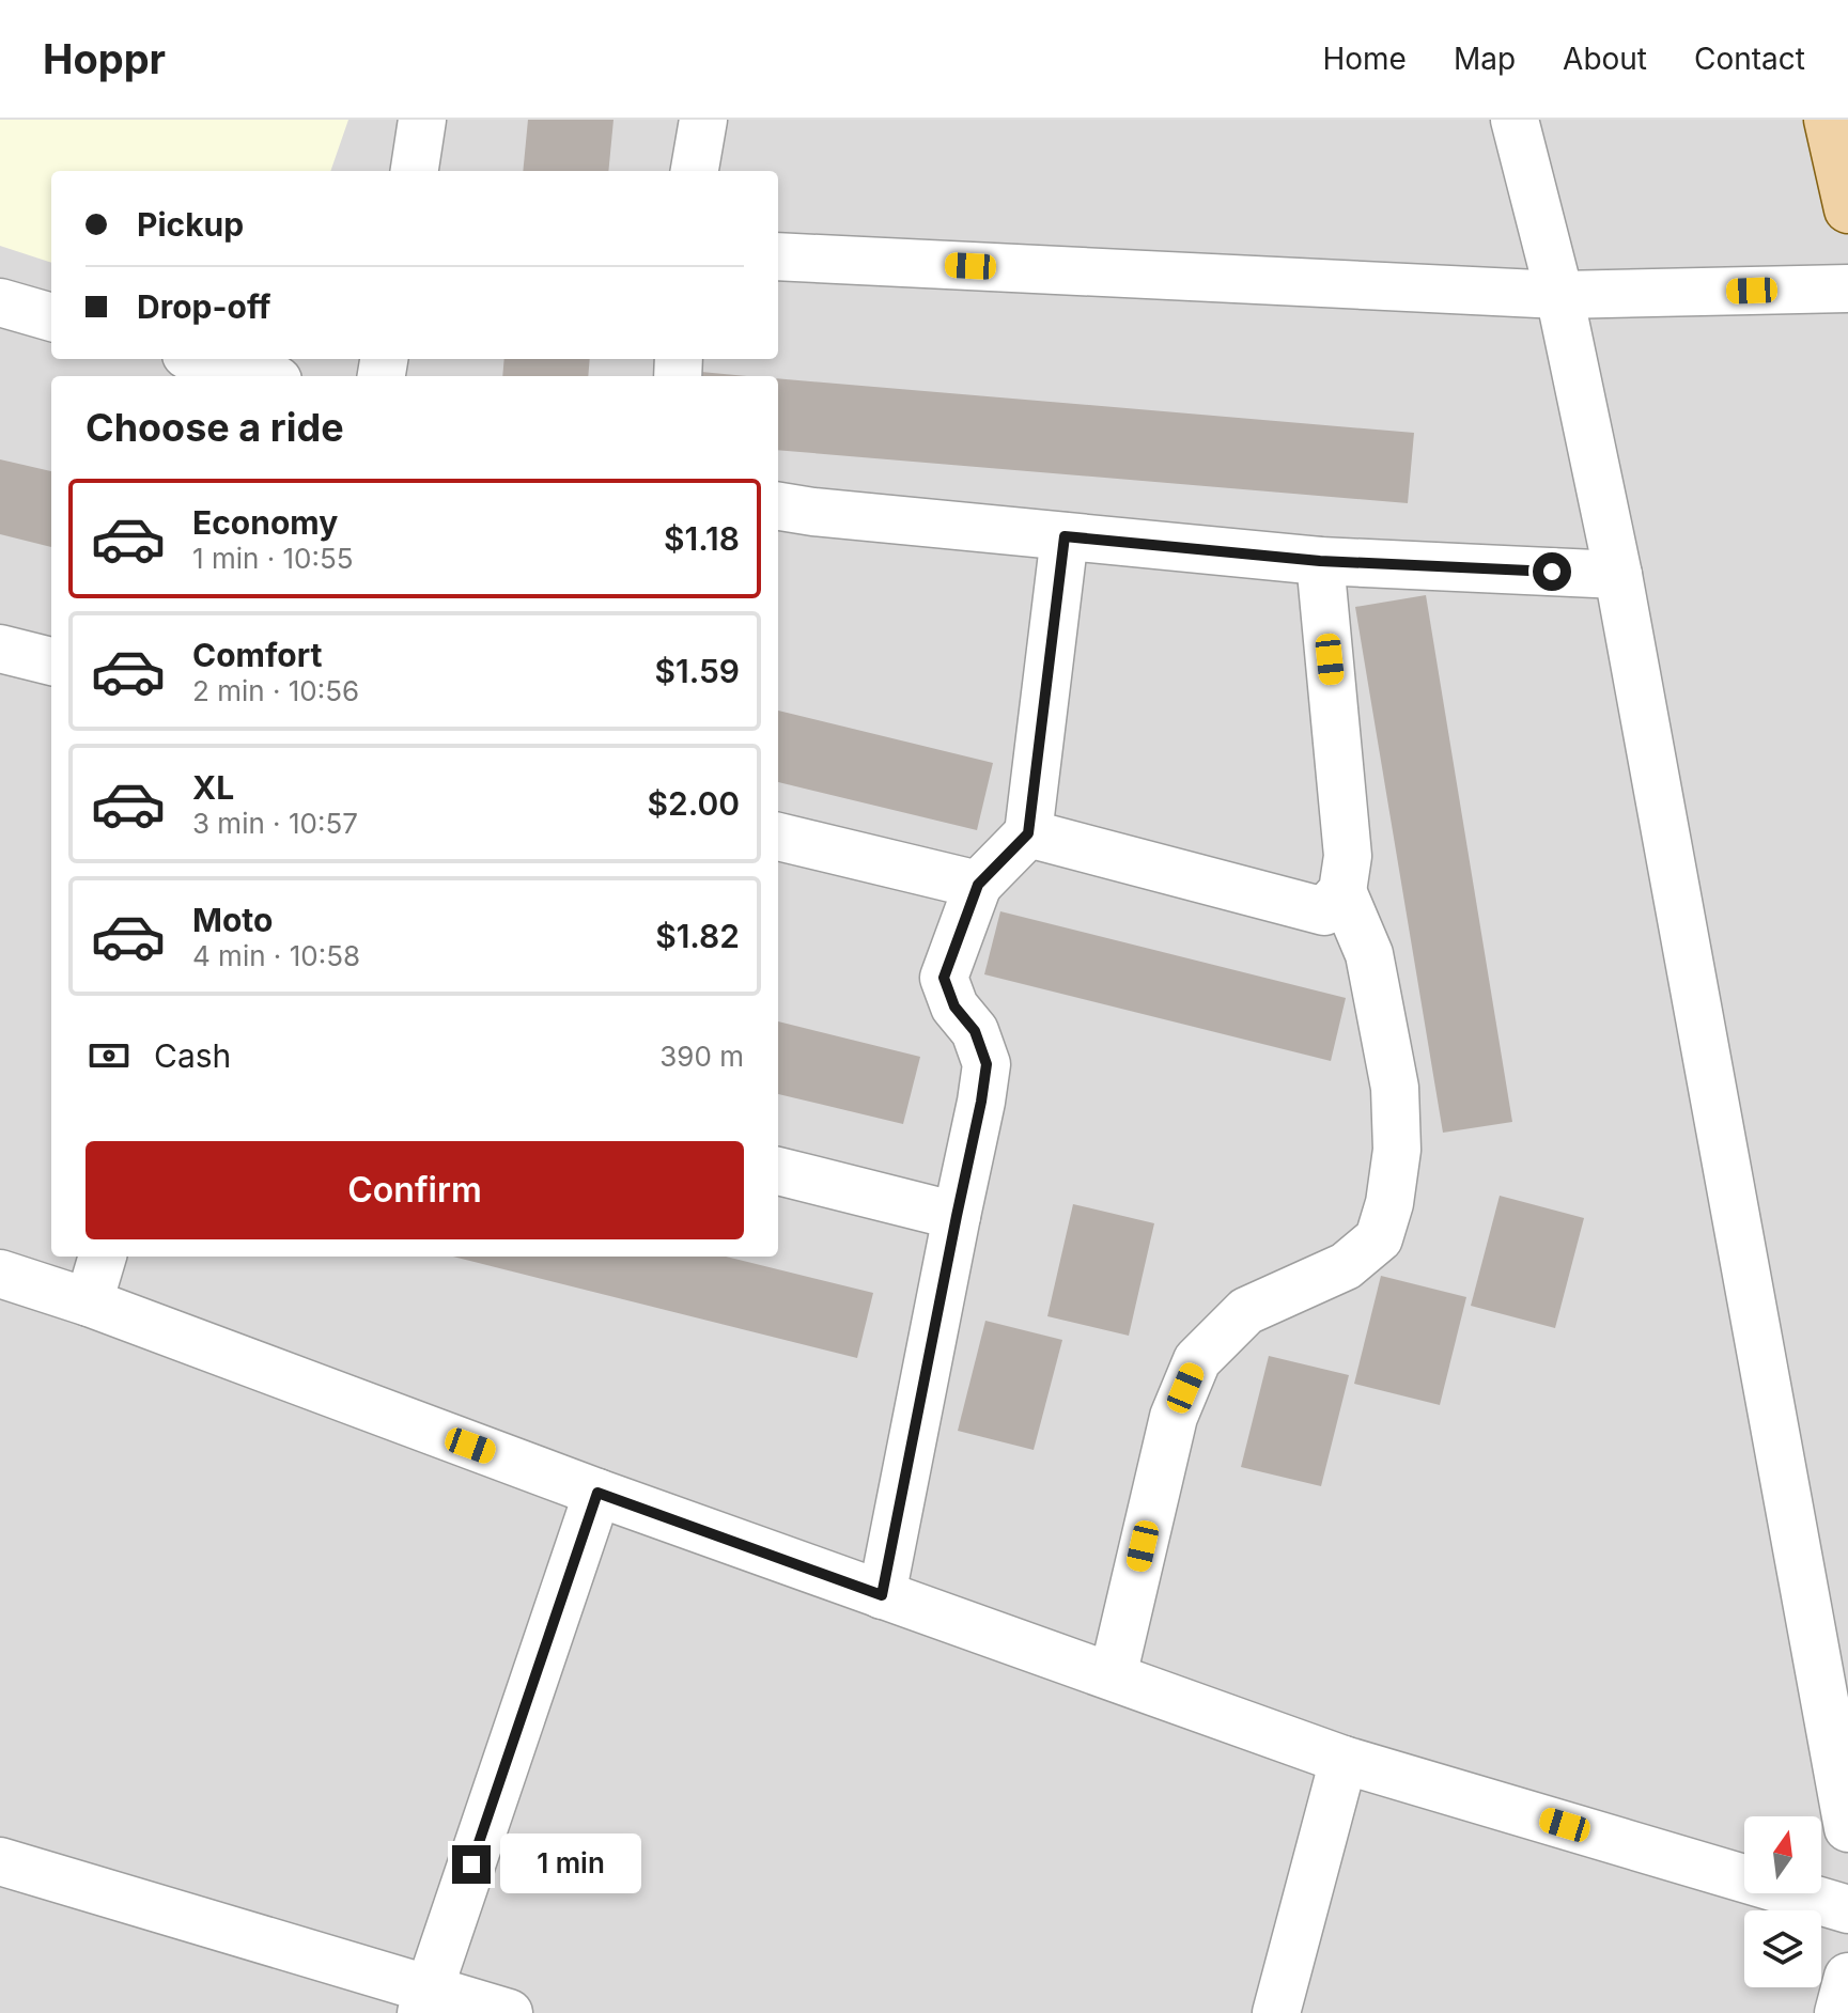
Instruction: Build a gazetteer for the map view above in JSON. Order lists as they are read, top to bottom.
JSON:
{
  "north": "top",
  "page": {
    "header": "Hoppr",
    "nav": [
      "Home",
      "Map",
      "About",
      "Contact"
    ],
    "banner": ["Pickup", "Drop-off"],
    "heading": "Choose a ride",
    "list": [
      {
        "name": "Economy",
        "note": "1 min · 10:55",
        "value": "$1.18"
      },
      {
        "name": "Comfort",
        "note": "2 min · 10:56",
        "value": "$1.59"
      },
      {
        "name": "XL",
        "note": "3 min · 10:57",
        "value": "$2.00"
      },
      {
        "name": "Moto",
        "note": "4 min · 10:58",
        "value": "$1.82"
      }
    ],
    "pay": ["Cash", "390 m"],
    "buttons": "Confirm",
    "bubble": "1 min"
  }
}
